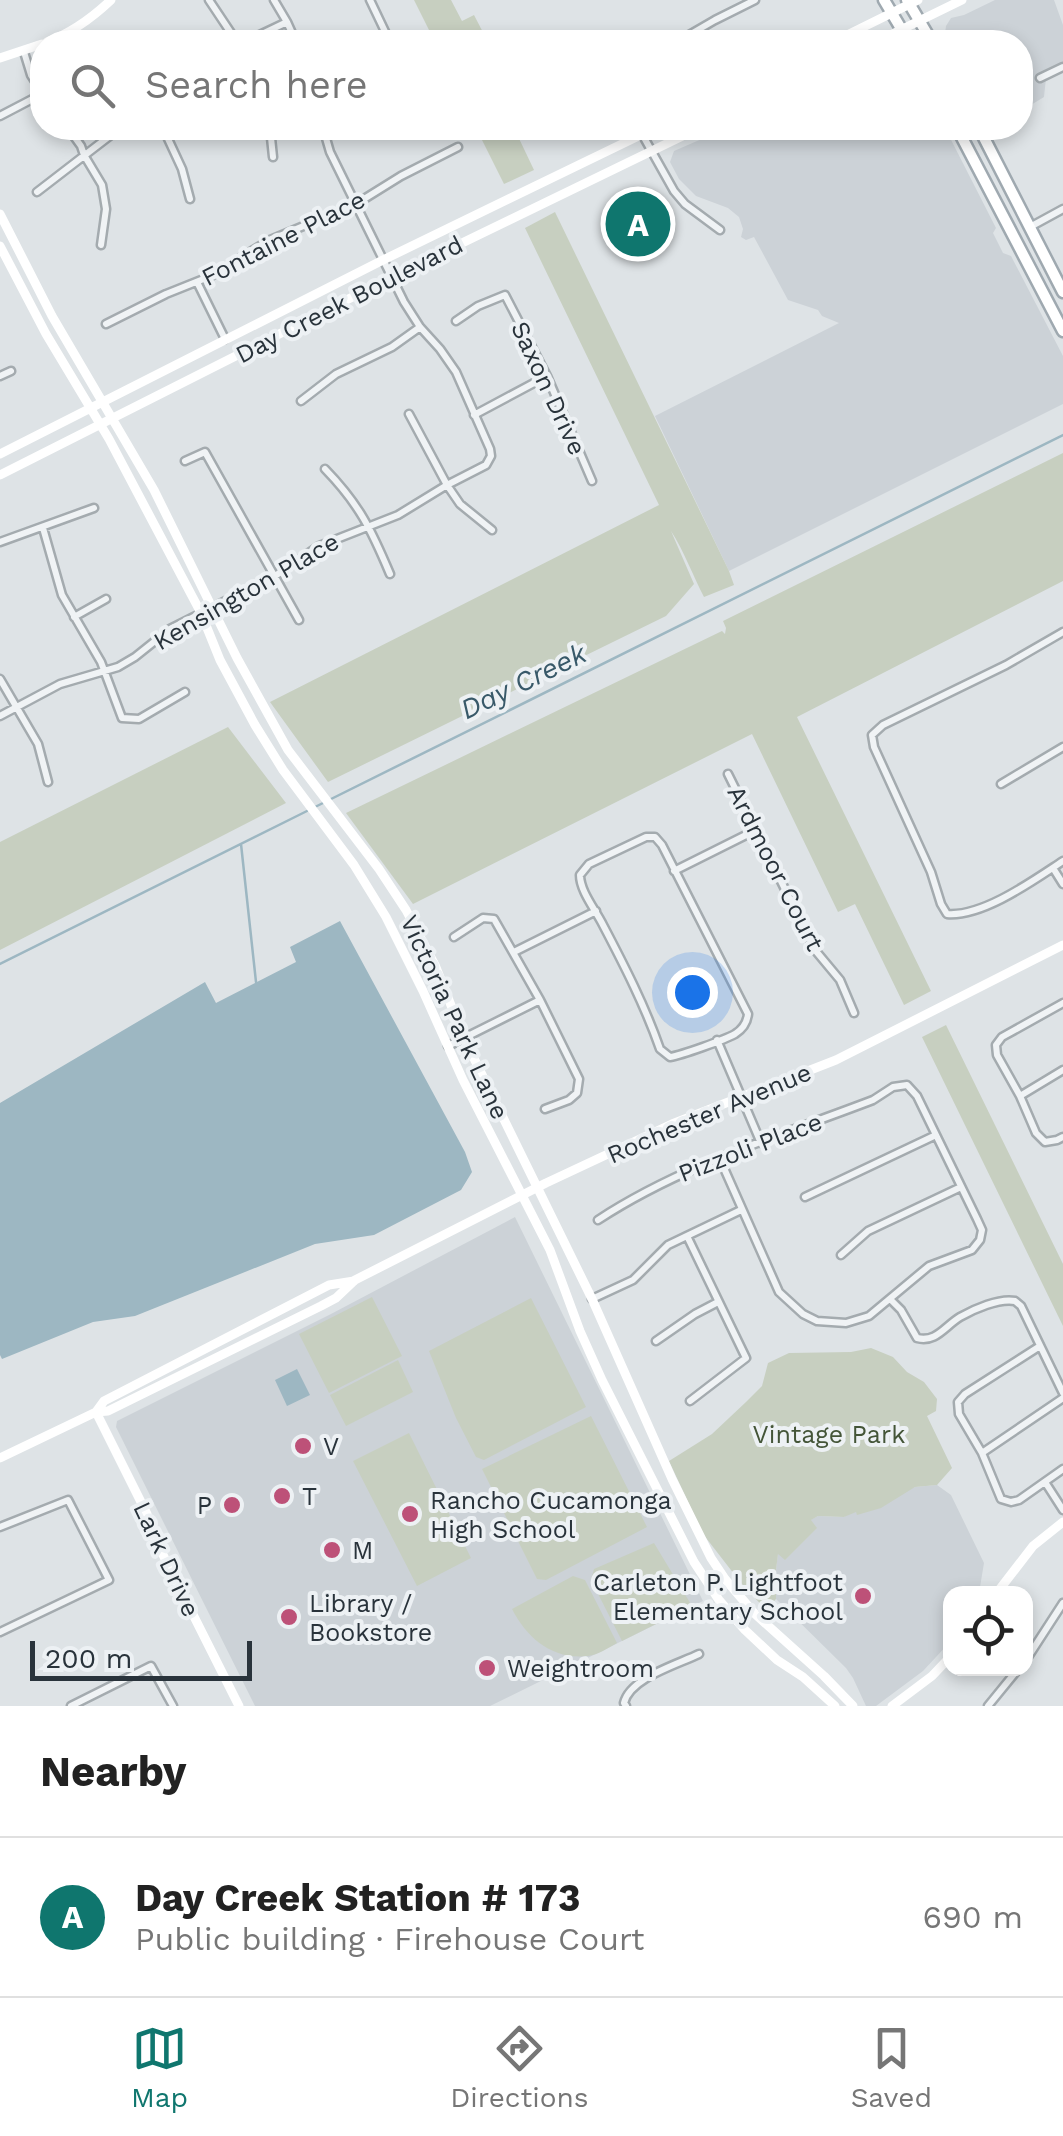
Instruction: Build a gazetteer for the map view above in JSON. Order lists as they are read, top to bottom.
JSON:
{
  "streets": {
    "street": [
      "Fontaine Place",
      "Day Creek Boulevard",
      "Saxon Drive",
      "Kensington Place",
      "Ardmoor Court",
      "Victoria Park Lane",
      "Rochester Avenue",
      "Pizzoli Place",
      "Lark Drive"
    ]
  },
  "crossings": [
    ["Day Creek Boulevard", "Victoria Park Lane"],
    ["Kensington Place", "Victoria Park Lane"],
    ["Victoria Park Lane", "Rochester Avenue"],
    ["Rochester Avenue", "Lark Drive"]
  ],
  "water": ["Day Creek"],
  "parks": ["Vintage Park"],
  "places": [
    "V",
    "T",
    "P",
    "Rancho Cucamonga High School",
    "M",
    "Carleton P. Lightfoot Elementary School",
    "Library / Bookstore",
    "Weightroom"
  ],
  "scale_bar": "200 m",
  "page": {
    "search": "Search here",
    "pins": "A",
    "scale": "200 m",
    "heading": "Nearby",
    "list": [
      {
        "mark": "A",
        "name": "Day Creek Station # 173",
        "note": "Public building · Firehouse Court",
        "value": "690 m"
      }
    ],
    "nav": ["Map", "Directions", "Saved"]
  }
}
